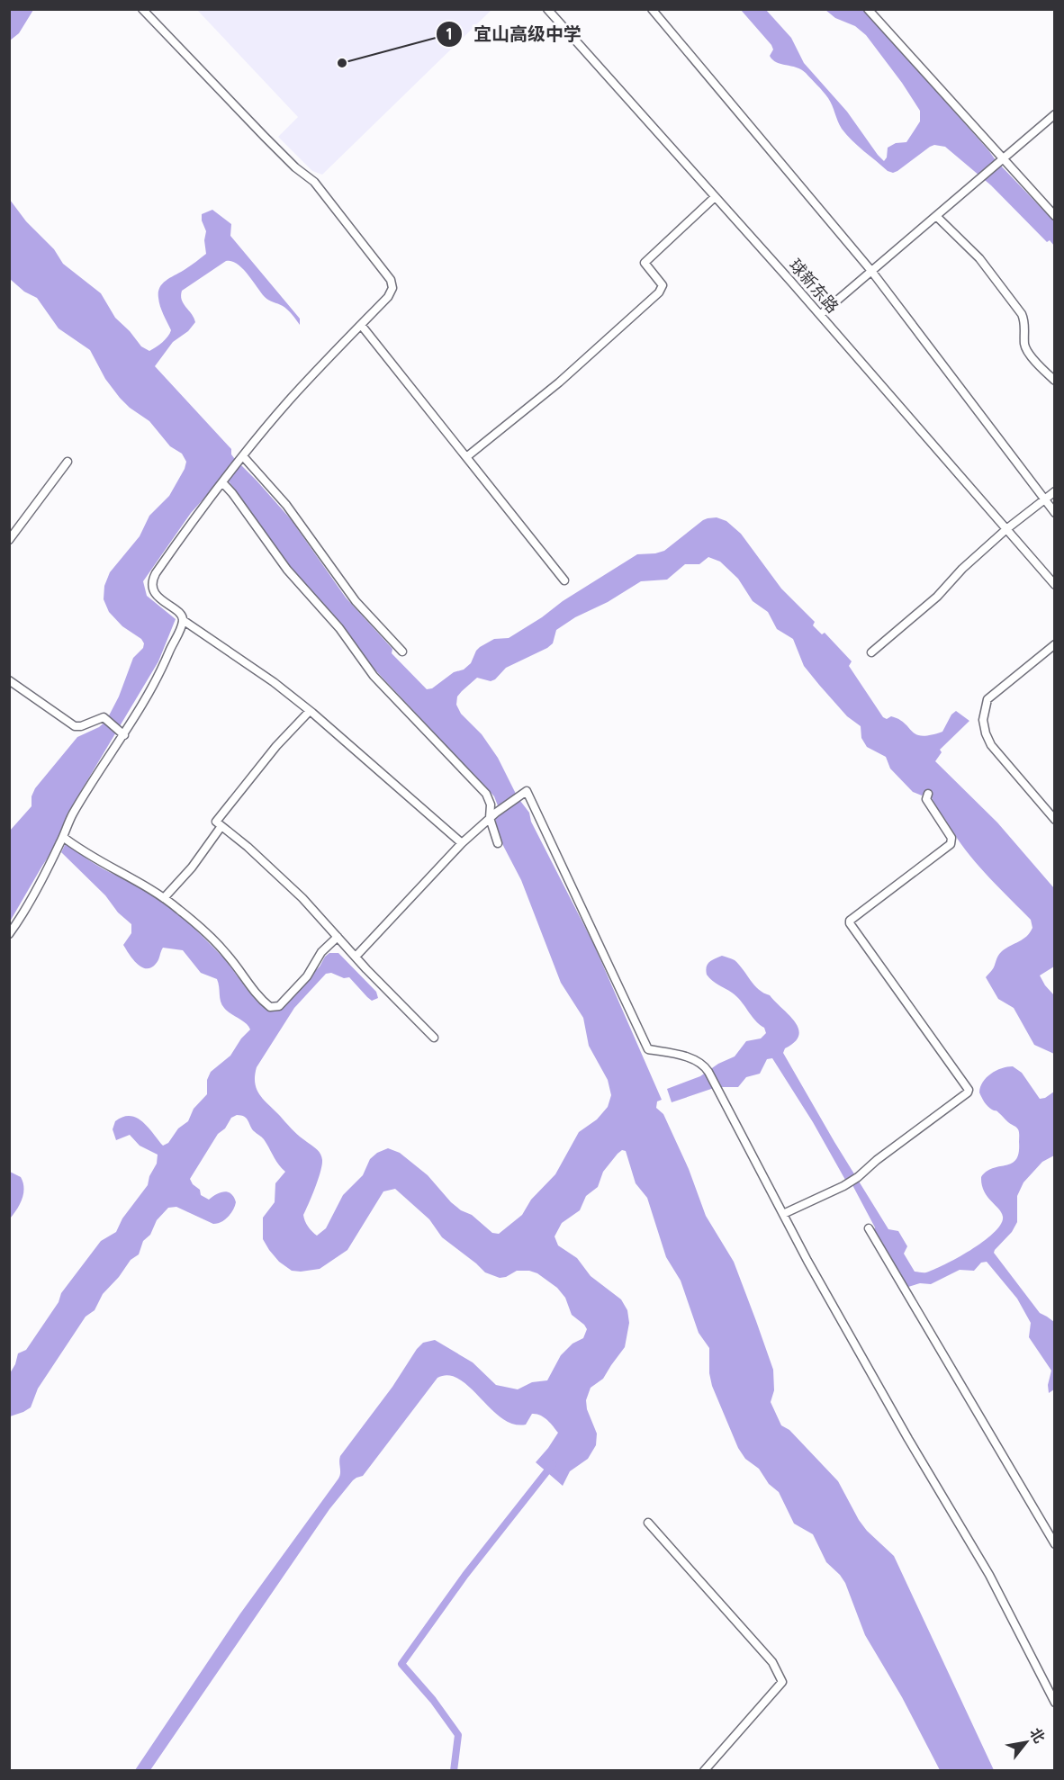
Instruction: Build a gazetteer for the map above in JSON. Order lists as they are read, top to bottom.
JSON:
{
  "streets": {
    "street": ["球新东路"]
  },
  "places": ["宜山高级中学"],
  "north": "top right"
}
